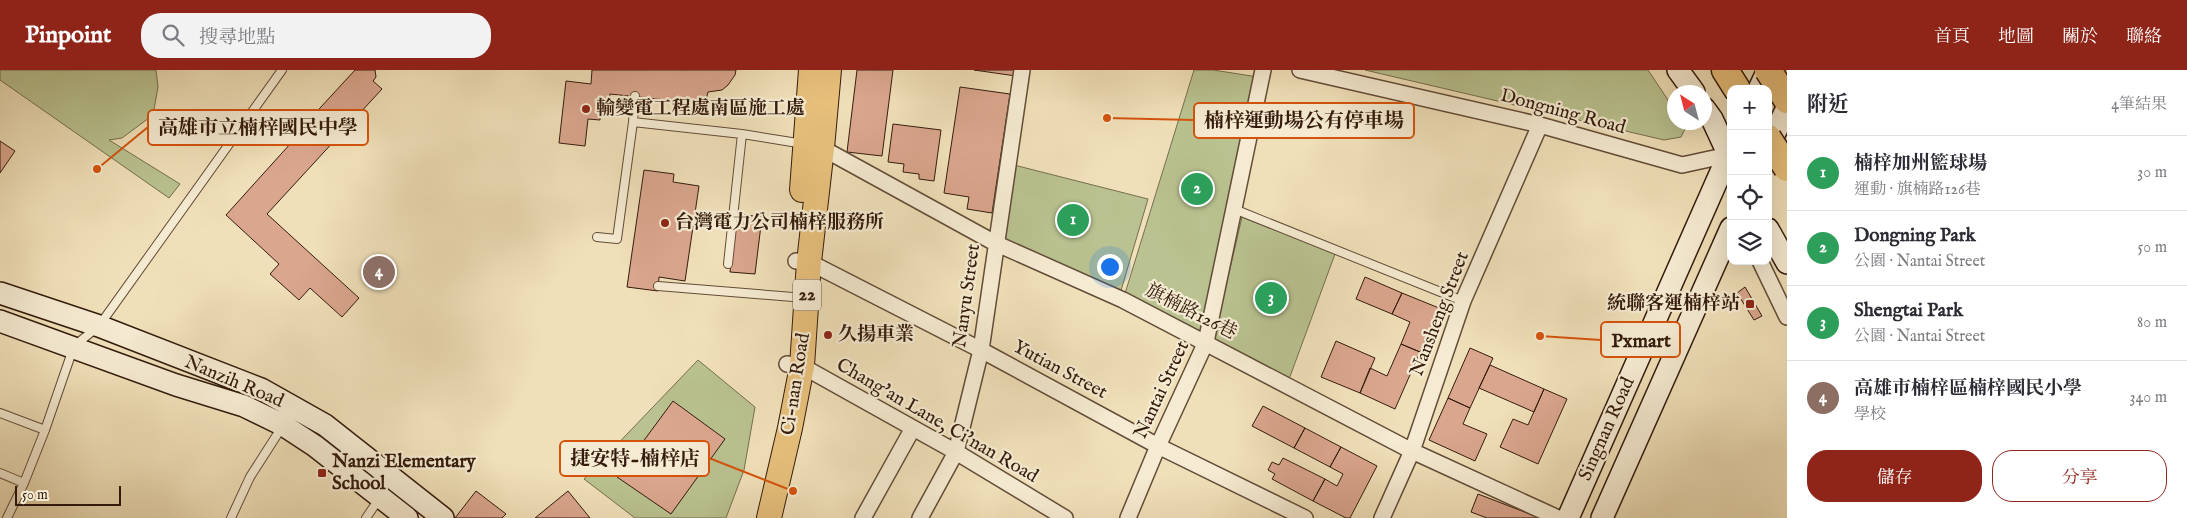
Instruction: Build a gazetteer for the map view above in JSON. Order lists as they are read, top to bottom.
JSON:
{
  "streets": {
    "main road": ["22", "Ci-nan Road"],
    "street": [
      "Dongning Road",
      "Nanyu Street",
      "旗楠路126巷",
      "Nansheng Street",
      "Yutian Street",
      "Nanzih Road",
      "Nantai Street",
      "Chang'an Lane, Ci'nan Road",
      "Singnan Road"
    ]
  },
  "crossings": [
    ["Dongning Road", "Nansheng Street"],
    ["Nanyu Street", "旗楠路126巷"],
    ["Nanyu Street", "Yutian Street"],
    ["Nanyu Street", "Chang'an Lane, Ci'nan Road"],
    ["旗楠路126巷", "Nansheng Street"],
    ["旗楠路126巷", "Ci-nan Road"],
    ["旗楠路126巷", "Nantai Street"],
    ["Yutian Street", "Ci-nan Road"],
    ["Yutian Street", "Nantai Street"],
    ["Ci-nan Road", "Chang'an Lane, Ci'nan Road"]
  ],
  "places": {
    "other": [
      "輸變電工程處南區施工處",
      "楠梓運動場公有停車場",
      "高雄市立楠梓國民中學",
      "台灣電力公司楠梓服務所",
      "久揚車業",
      "Pxmart",
      "捷安特-楠梓店"
    ],
    "transit": ["統聯客運楠梓站", "Nanzi Elementary School"]
  },
  "scale_bar": "50 m",
  "north": "top left",
  "page": {
    "header": "Pinpoint",
    "search": "搜尋地點",
    "nav": [
      "首頁",
      "地圖",
      "關於",
      "聯絡"
    ],
    "heading": ["附近", "4筆結果"],
    "map_buttons": ["+", "−"],
    "list": [
      {
        "mark": "1",
        "name": "楠梓加州籃球場",
        "note": "運動 · 旗楠路126巷",
        "value": "30 m"
      },
      {
        "mark": "2",
        "name": "Dongning Park",
        "note": "公園 · Nantai Street",
        "value": "50 m"
      },
      {
        "mark": "3",
        "name": "Shengtai Park",
        "note": "公園 · Nantai Street",
        "value": "80 m"
      },
      {
        "mark": "4",
        "name": "高雄市楠梓區楠梓國民小學",
        "note": "學校",
        "value": "340 m"
      }
    ],
    "pins": [
      "2",
      "1",
      "4",
      "3"
    ],
    "buttons": ["儲存", "分享"],
    "scale": "50 m"
  }
}
